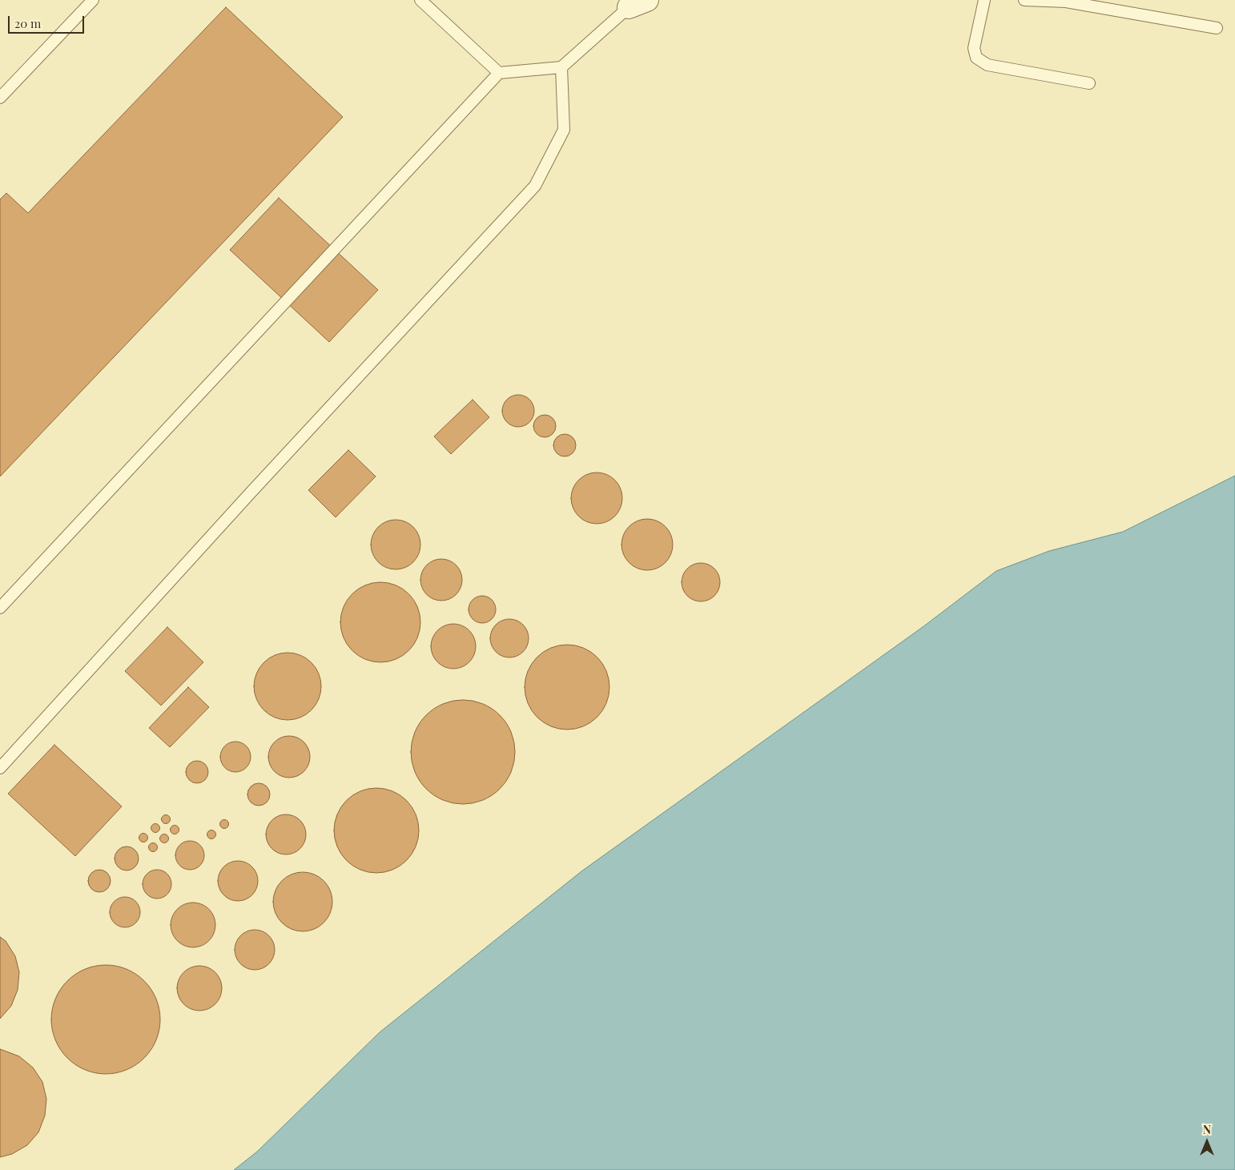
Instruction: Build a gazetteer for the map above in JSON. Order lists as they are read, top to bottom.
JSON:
{
  "scale_bar": "20 m",
  "north": "top"
}
